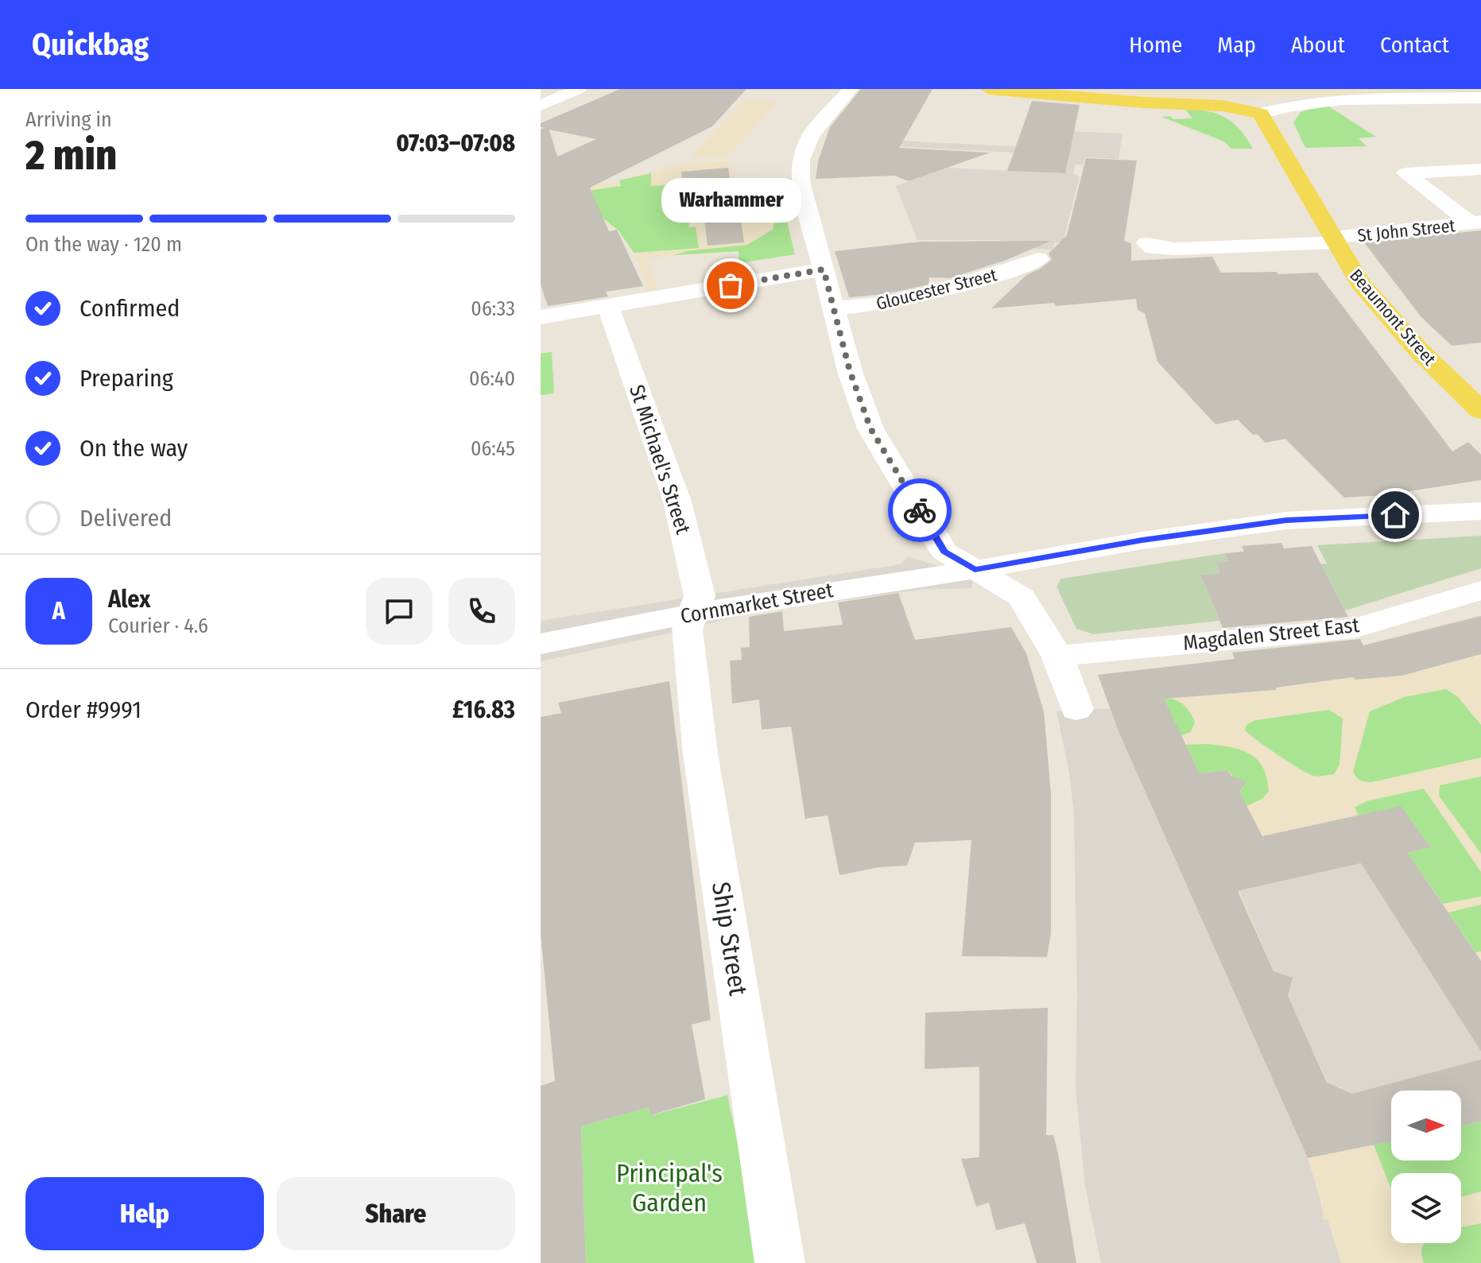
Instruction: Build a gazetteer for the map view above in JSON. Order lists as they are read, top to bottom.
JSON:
{
  "streets": {
    "main road": ["Beaumont Street"],
    "street": [
      "St John Street",
      "Gloucester Street",
      "St Michael's Street",
      "Cornmarket Street",
      "Magdalen Street East",
      "Ship Street"
    ]
  },
  "crossings": [
    ["St John Street", "Beaumont Street"],
    ["St Michael's Street", "Cornmarket Street"],
    ["St Michael's Street", "Ship Street"],
    ["Cornmarket Street", "Ship Street"]
  ],
  "parks": ["Principal's Garden"],
  "places": ["Warhammer"],
  "north": "right",
  "page": {
    "header": "Quickbag",
    "nav": [
      "Home",
      "Map",
      "About",
      "Contact"
    ],
    "heading": ["2 min", "Arriving in", "07:03–07:08"],
    "panel": [
      "Alex",
      "Courier · 4.6",
      "Order #9991",
      "£16.83"
    ],
    "bubble": "Warhammer",
    "bar": "On the way · 120 m",
    "list": [
      ["Confirmed", "06:33"],
      ["Preparing", "06:40"],
      ["On the way", "06:45"],
      "Delivered"
    ],
    "round": "A",
    "buttons": ["Help", "Share"]
  }
}
